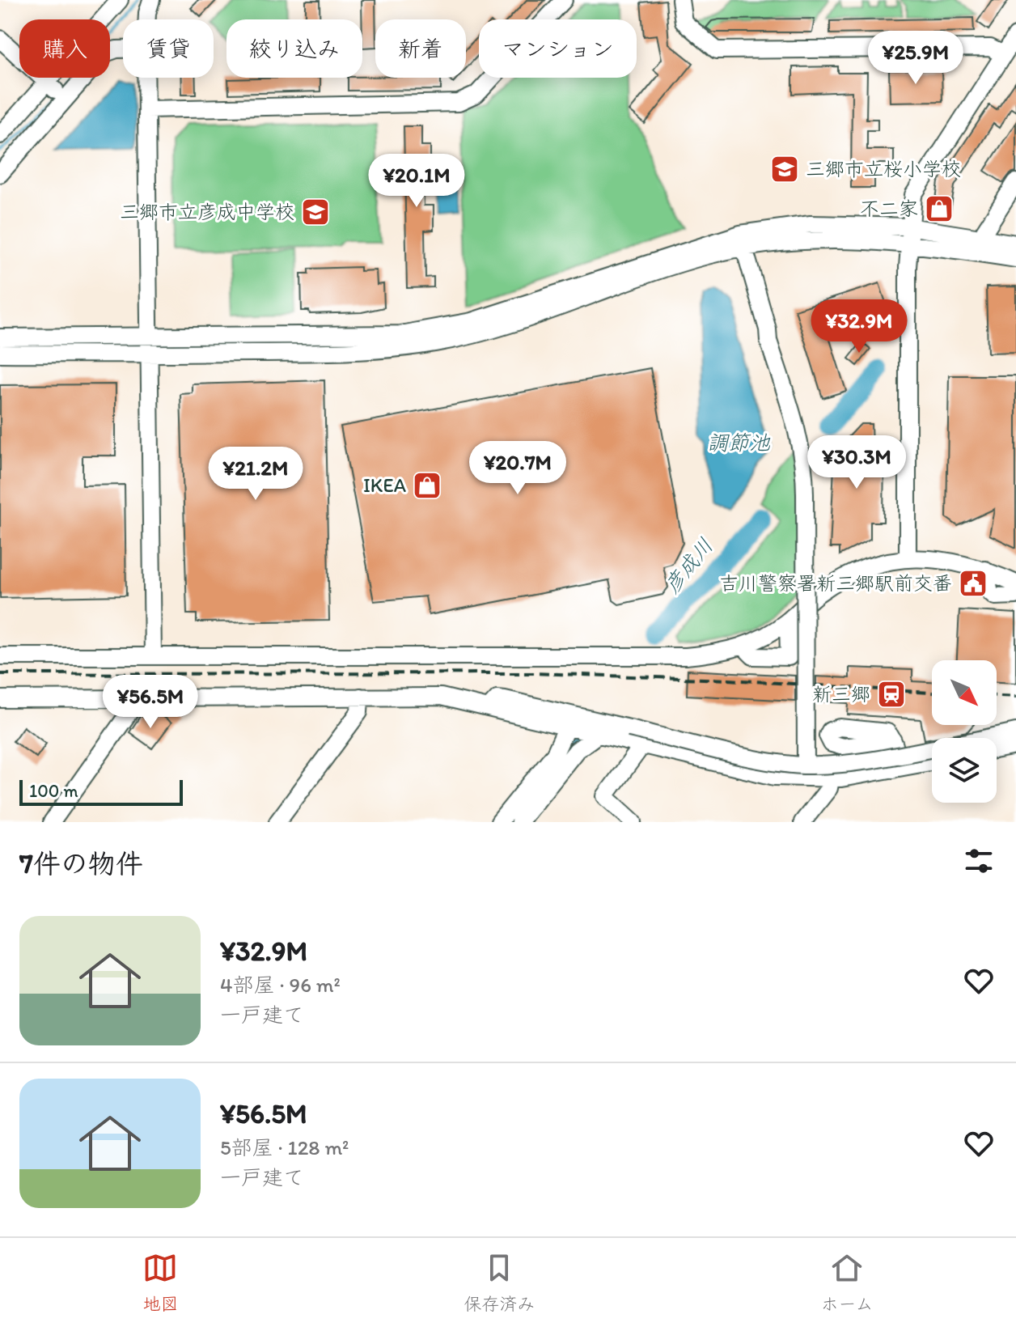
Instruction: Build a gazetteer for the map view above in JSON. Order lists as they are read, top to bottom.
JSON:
{
  "water": ["調節池", "彦成川"],
  "places": {
    "school or university": ["三郷市立桜小学校", "三郷市立彦成中学校"],
    "shop": ["不二家", "IKEA"],
    "public building": ["吉川警察署新三郷駅前交番"],
    "station": ["新三郷"]
  },
  "scale_bar": "100 m",
  "north": "bottom right",
  "page": {
    "chip": [
      "購入",
      "賃貸",
      "絞り込み",
      "新着",
      "マンション"
    ],
    "price": [
      "¥25.9M",
      "¥20.1M",
      "¥32.9M",
      "¥30.3M",
      "¥20.7M",
      "¥21.2M",
      "¥56.5M"
    ],
    "scale": "100 m",
    "heading": "7件の物件",
    "list": [
      {
        "name": "¥32.9M",
        "note": "4部屋 · 96 m² · 一戸建て"
      },
      {
        "name": "¥56.5M",
        "note": "5部屋 · 128 m² · 一戸建て"
      }
    ],
    "tabs": ["地図", "保存済み", "ホーム"]
  }
}
